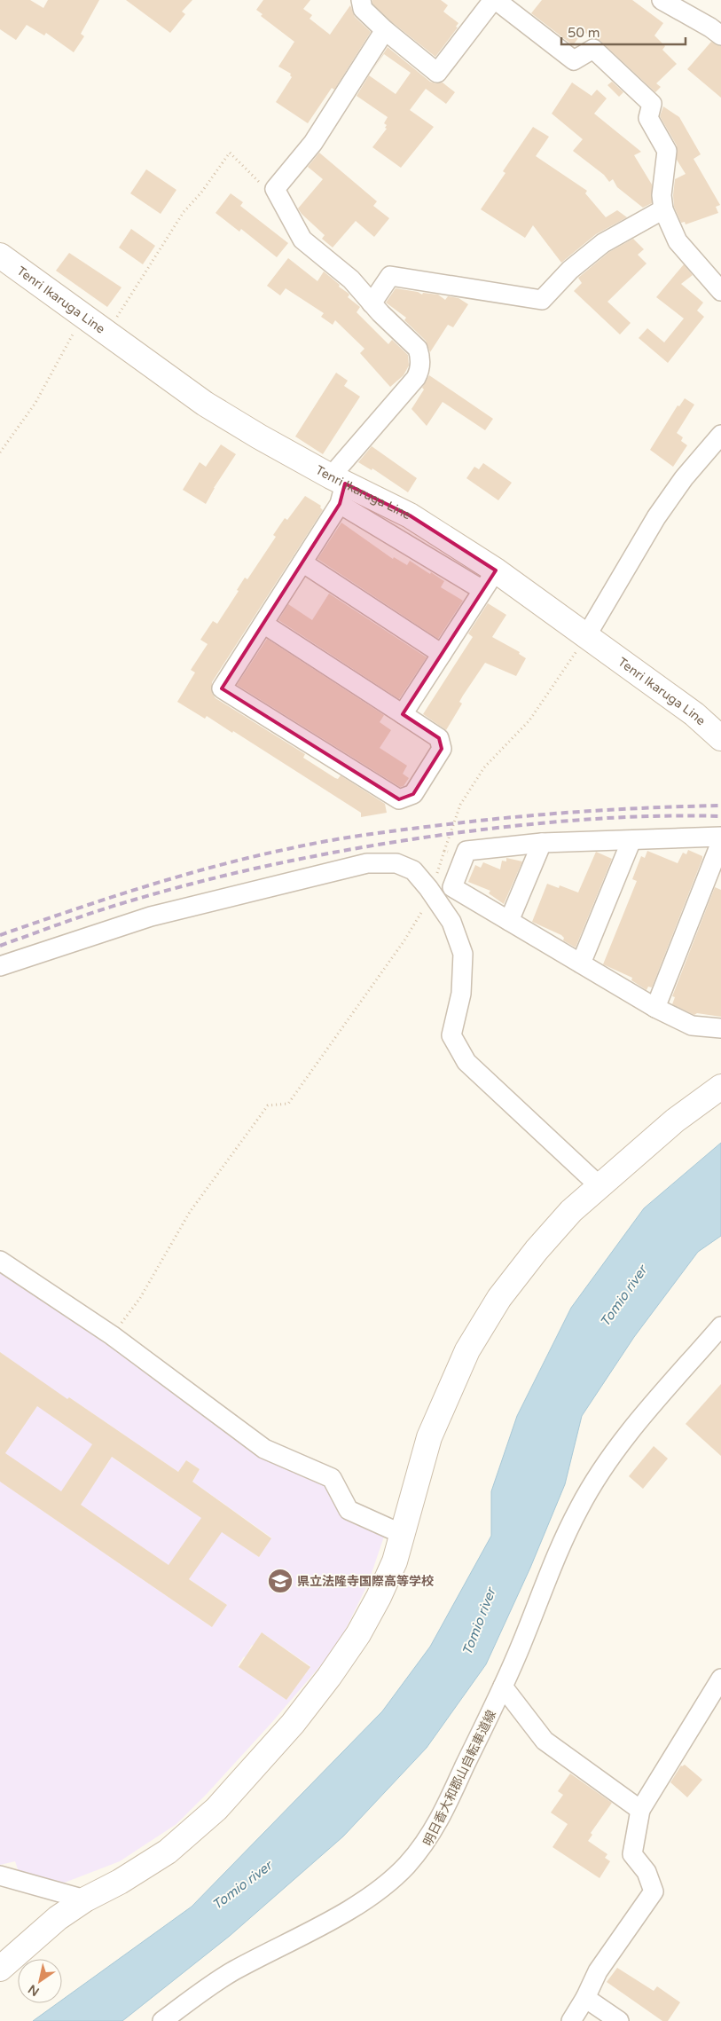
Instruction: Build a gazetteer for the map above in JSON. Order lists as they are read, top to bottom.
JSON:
{
  "streets": {
    "street": ["Tenri Ikaruga Line"]
  },
  "water": ["Tomio river"],
  "places": {
    "school or university": ["県立法隆寺国際高等学校"]
  },
  "scale_bar": "50 m",
  "north": "bottom left"
}
